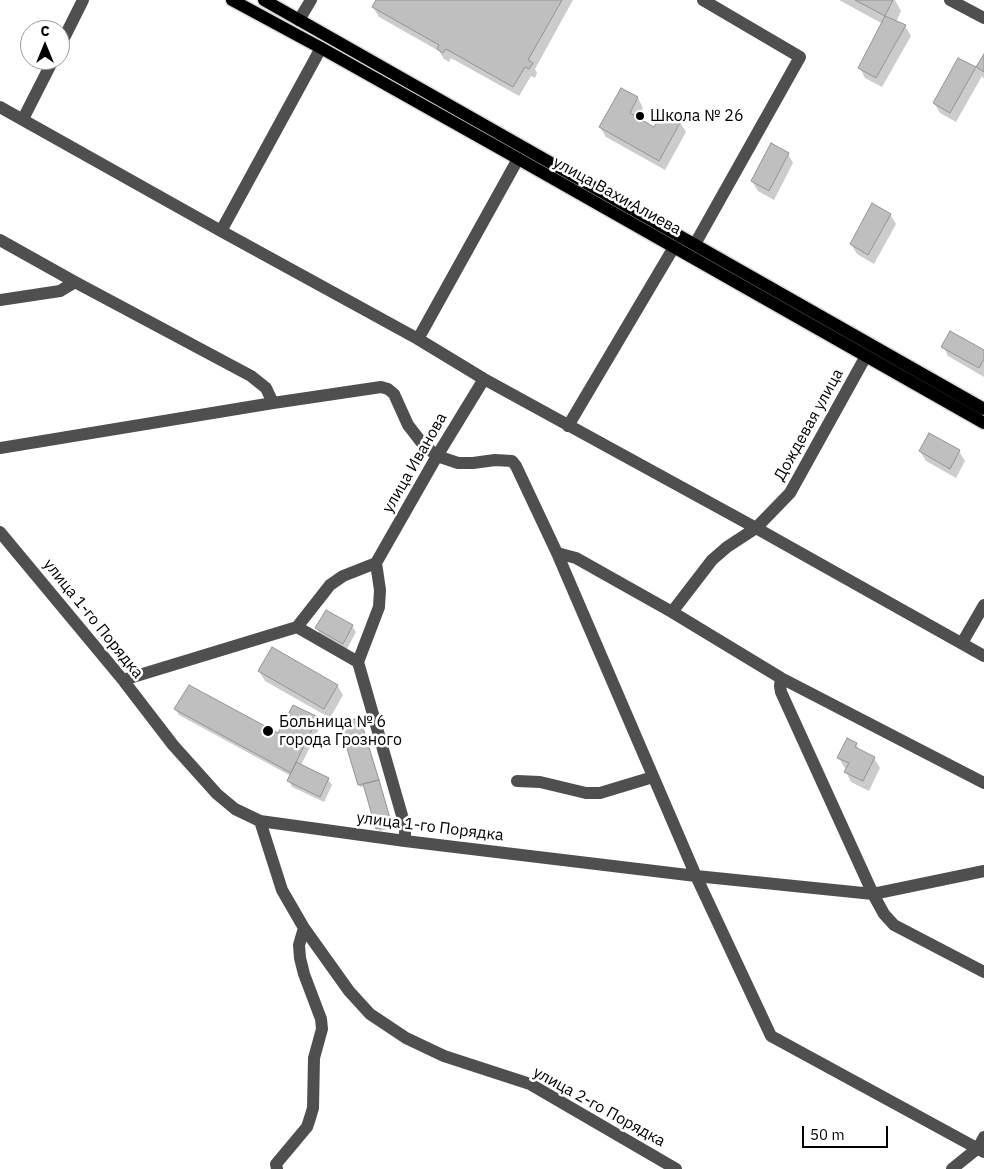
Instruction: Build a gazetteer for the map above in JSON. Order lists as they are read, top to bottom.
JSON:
{
  "streets": {
    "main road": ["улица Вахи Алиева"],
    "street": [
      "Дождевая улица",
      "улица Иванова",
      "улица 1-го Порядка",
      "улица 2-го Порядка"
    ]
  },
  "crossings": [
    ["улица Вахи Алиева", "Дождевая улица"],
    ["улица 1-го Порядка", "улица 2-го Порядка"]
  ],
  "places": ["Школа № 26", "Больница № 6 города Грозного"],
  "scale_bar": "50 m",
  "north": "top"
}
